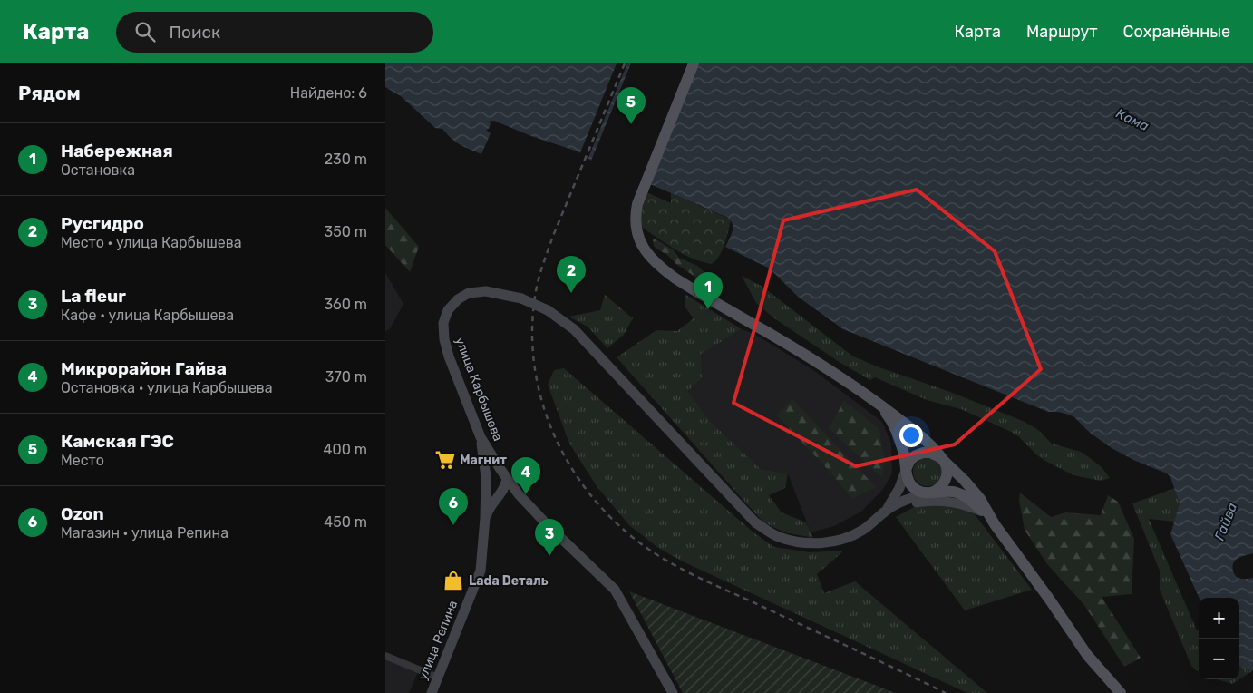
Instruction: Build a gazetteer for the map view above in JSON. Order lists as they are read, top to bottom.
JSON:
{
  "streets": {
    "main road": ["улица Карбышева", "улица Репина"]
  },
  "crossings": [
    ["улица Карбышева", "улица Репина"]
  ],
  "water": ["Кама", "Гайва"],
  "places": {
    "supermarket": ["Магнит"],
    "shop": ["Lada Dеталь"]
  },
  "page": {
    "header": "Карта",
    "search": "Поиск",
    "nav": ["Карта", "Маршрут", "Сохранённые"],
    "heading": ["Рядом", "Найдено: 6"],
    "pins": [
      "5",
      "2",
      "1",
      "4",
      "6",
      "3"
    ],
    "list": [
      {
        "mark": "1",
        "name": "Набережная",
        "note": "Остановка",
        "value": "230 m"
      },
      {
        "mark": "2",
        "name": "Русгидро",
        "note": "Место · улица Карбышева",
        "value": "350 m"
      },
      {
        "mark": "3",
        "name": "La fleur",
        "note": "Кафе · улица Карбышева",
        "value": "360 m"
      },
      {
        "mark": "4",
        "name": "Микрорайон Гайва",
        "note": "Остановка · улица Карбышева",
        "value": "370 m"
      },
      {
        "mark": "5",
        "name": "Камская ГЭС",
        "note": "Место",
        "value": "400 m"
      },
      {
        "mark": "6",
        "name": "Ozon",
        "note": "Магазин · улица Репина",
        "value": "450 m"
      }
    ],
    "map_buttons": ["+", "−"]
  }
}
